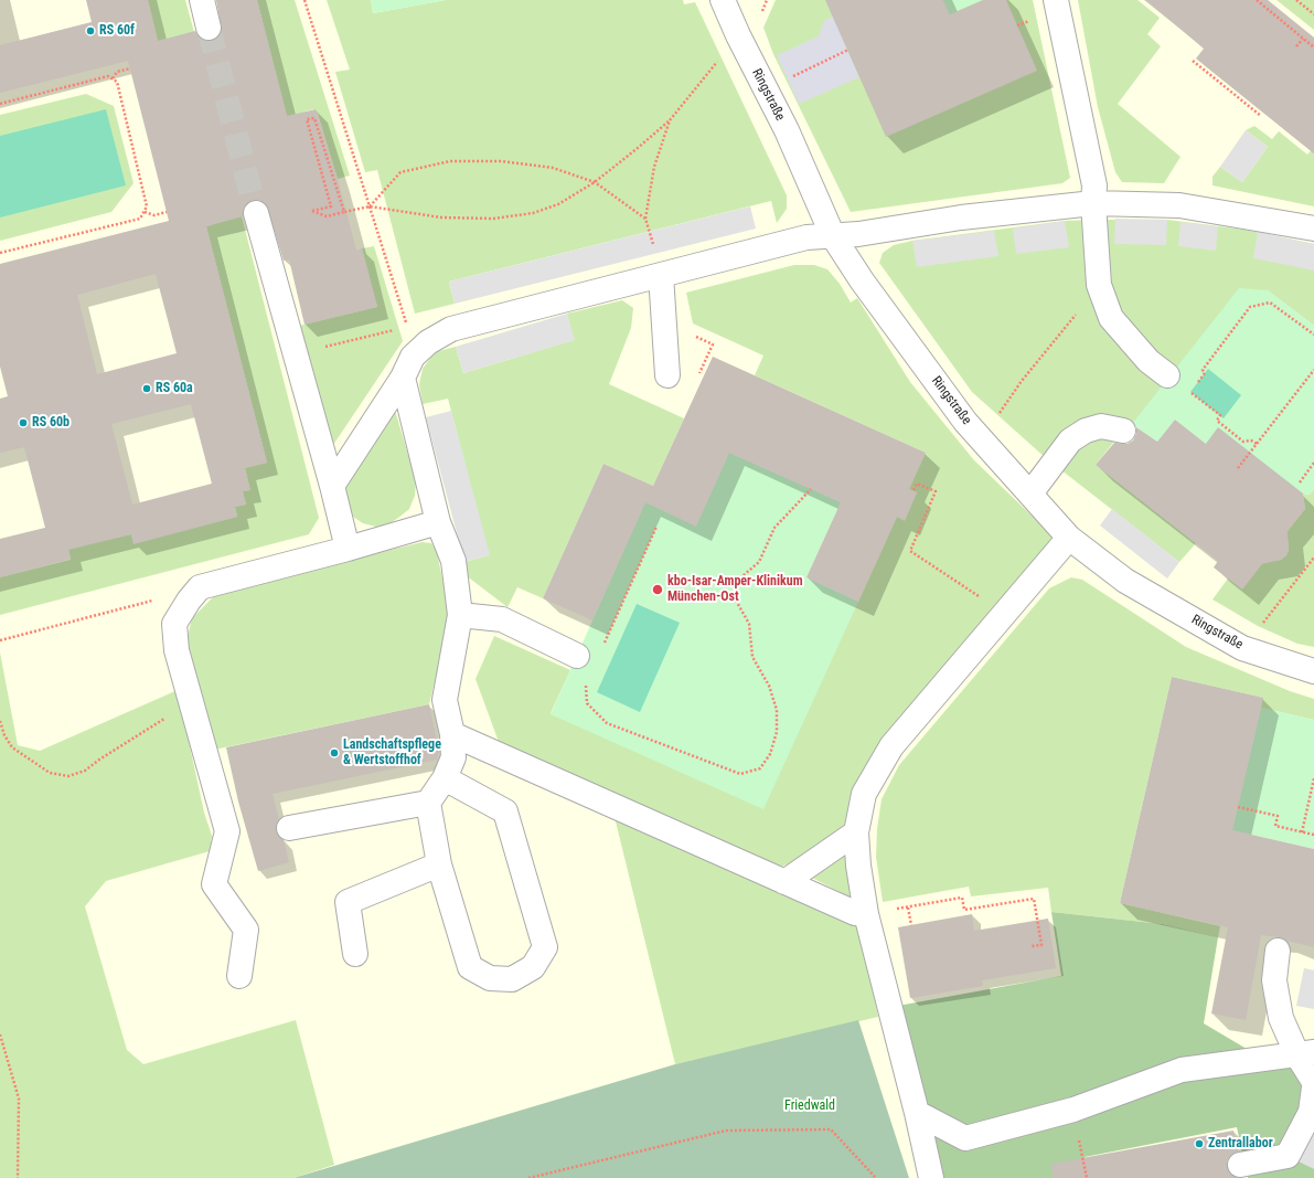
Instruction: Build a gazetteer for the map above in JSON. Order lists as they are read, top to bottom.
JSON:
{
  "streets": {
    "lane": ["Ringstraße"]
  },
  "parks": ["Friedwald"],
  "places": [
    "RS 60f",
    "RS 60a",
    "RS 60b",
    "kbo-Isar-Amper-Klinikum München-Ost",
    "Landschaftspflege & Wertstoffhof",
    "Zentrallabor"
  ]
}
